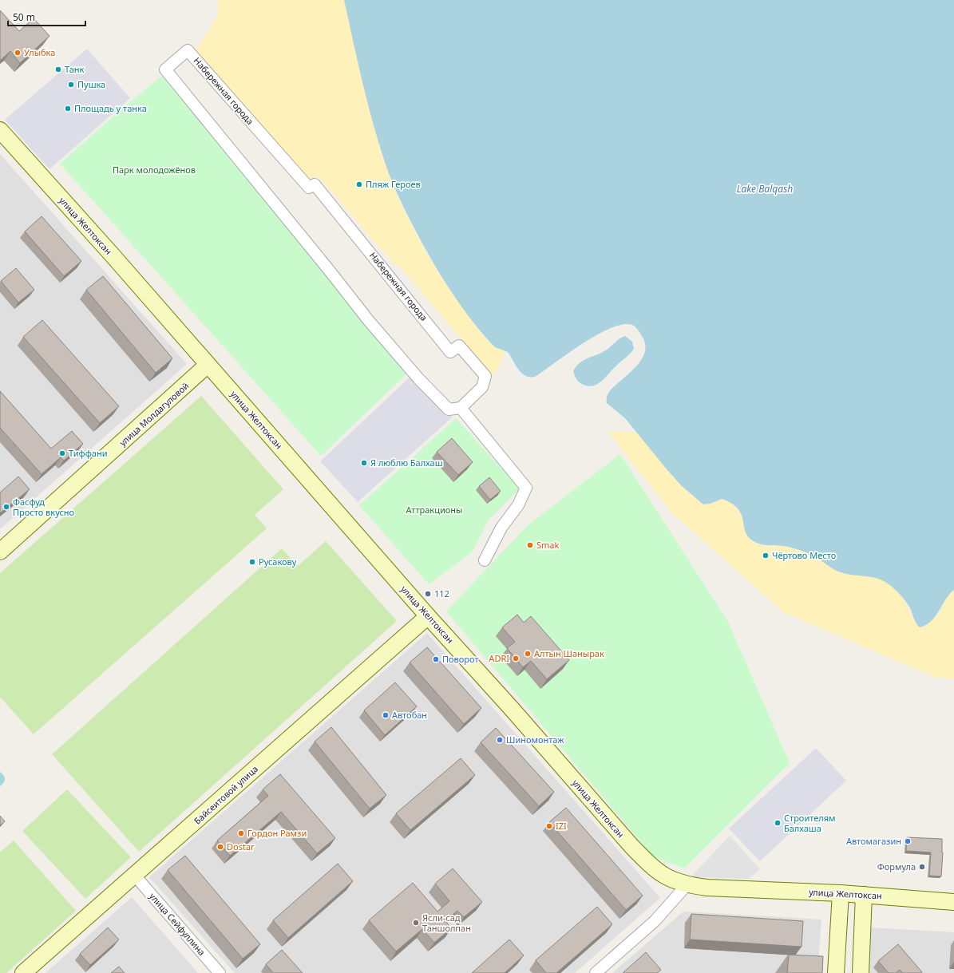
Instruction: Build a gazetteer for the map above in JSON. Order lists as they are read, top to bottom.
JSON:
{
  "streets": {
    "street": [
      "Набережная города",
      "улица Желтоксан",
      "улица Молдагуловой",
      "Байсеитовой улица",
      "улица Сейфуллина"
    ]
  },
  "crossings": [
    ["улица Желтоксан", "улица Молдагуловой"],
    ["улица Желтоксан", "Байсеитовой улица"],
    ["Байсеитовой улица", "улица Сейфуллина"]
  ],
  "water": ["Lake Balqash"],
  "parks": ["Парк молодожёнов", "Аттракционы"],
  "places": [
    "Улыбка",
    "Танк",
    "Пушка",
    "Площадь у танка",
    "Пляж Героев",
    "Тиффани",
    "Я люблю Балхаш",
    "Фасфуд Просто вкусно",
    "Smak",
    "Чёртово Место",
    "Русакову",
    "112",
    "Алтын Шанырак",
    "ADRI",
    "Поворот",
    "Автобан",
    "Шиномонтаж",
    "Строителям Балхаша",
    "IZI",
    "Гордон Рамзи",
    "Автомагазин",
    "Dostar",
    "Формула",
    "Ясли-сад Таншолпан"
  ],
  "scale_bar": "50 m"
}
